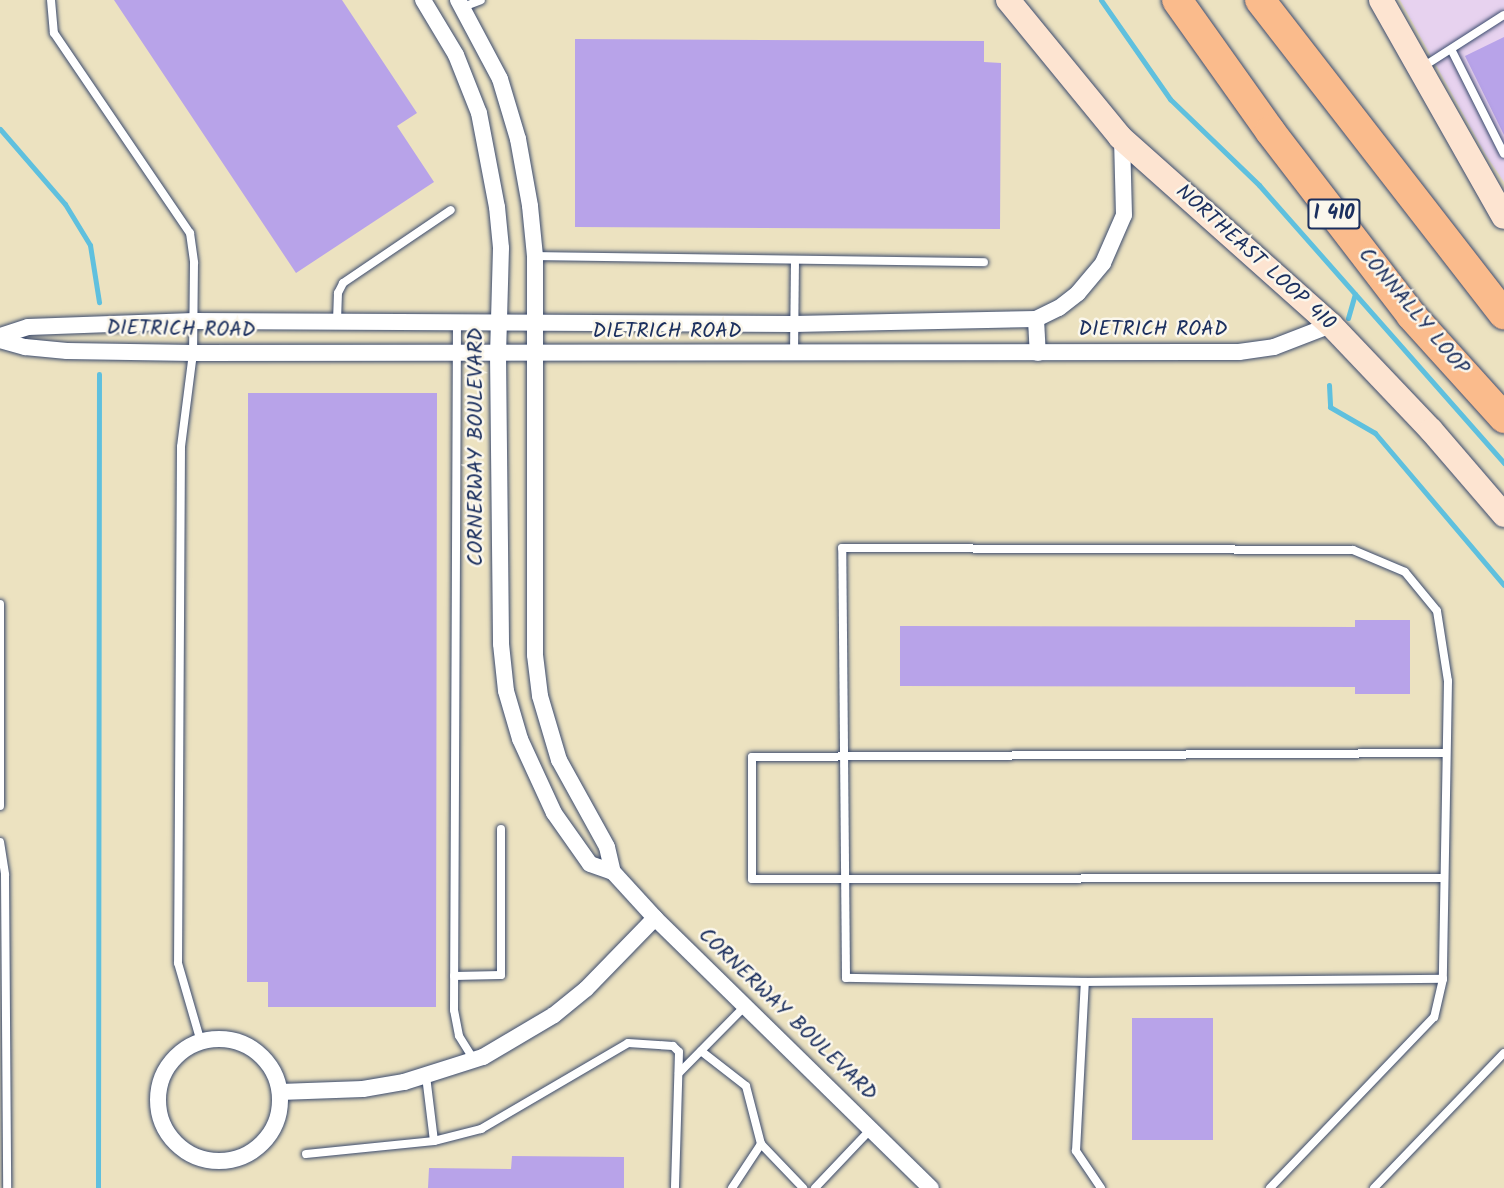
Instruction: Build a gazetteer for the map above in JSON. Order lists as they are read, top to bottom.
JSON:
{
  "streets": {
    "highway": ["I 410", "CONNALLY LOOP"],
    "main road": ["NORTHEAST LOOP 410"],
    "street": ["DIETRICH ROAD", "CORNERWAY BOULEVARD"]
  },
  "crossings": [
    ["NORTHEAST LOOP 410", "DIETRICH ROAD"],
    ["DIETRICH ROAD", "CORNERWAY BOULEVARD"]
  ]
}
